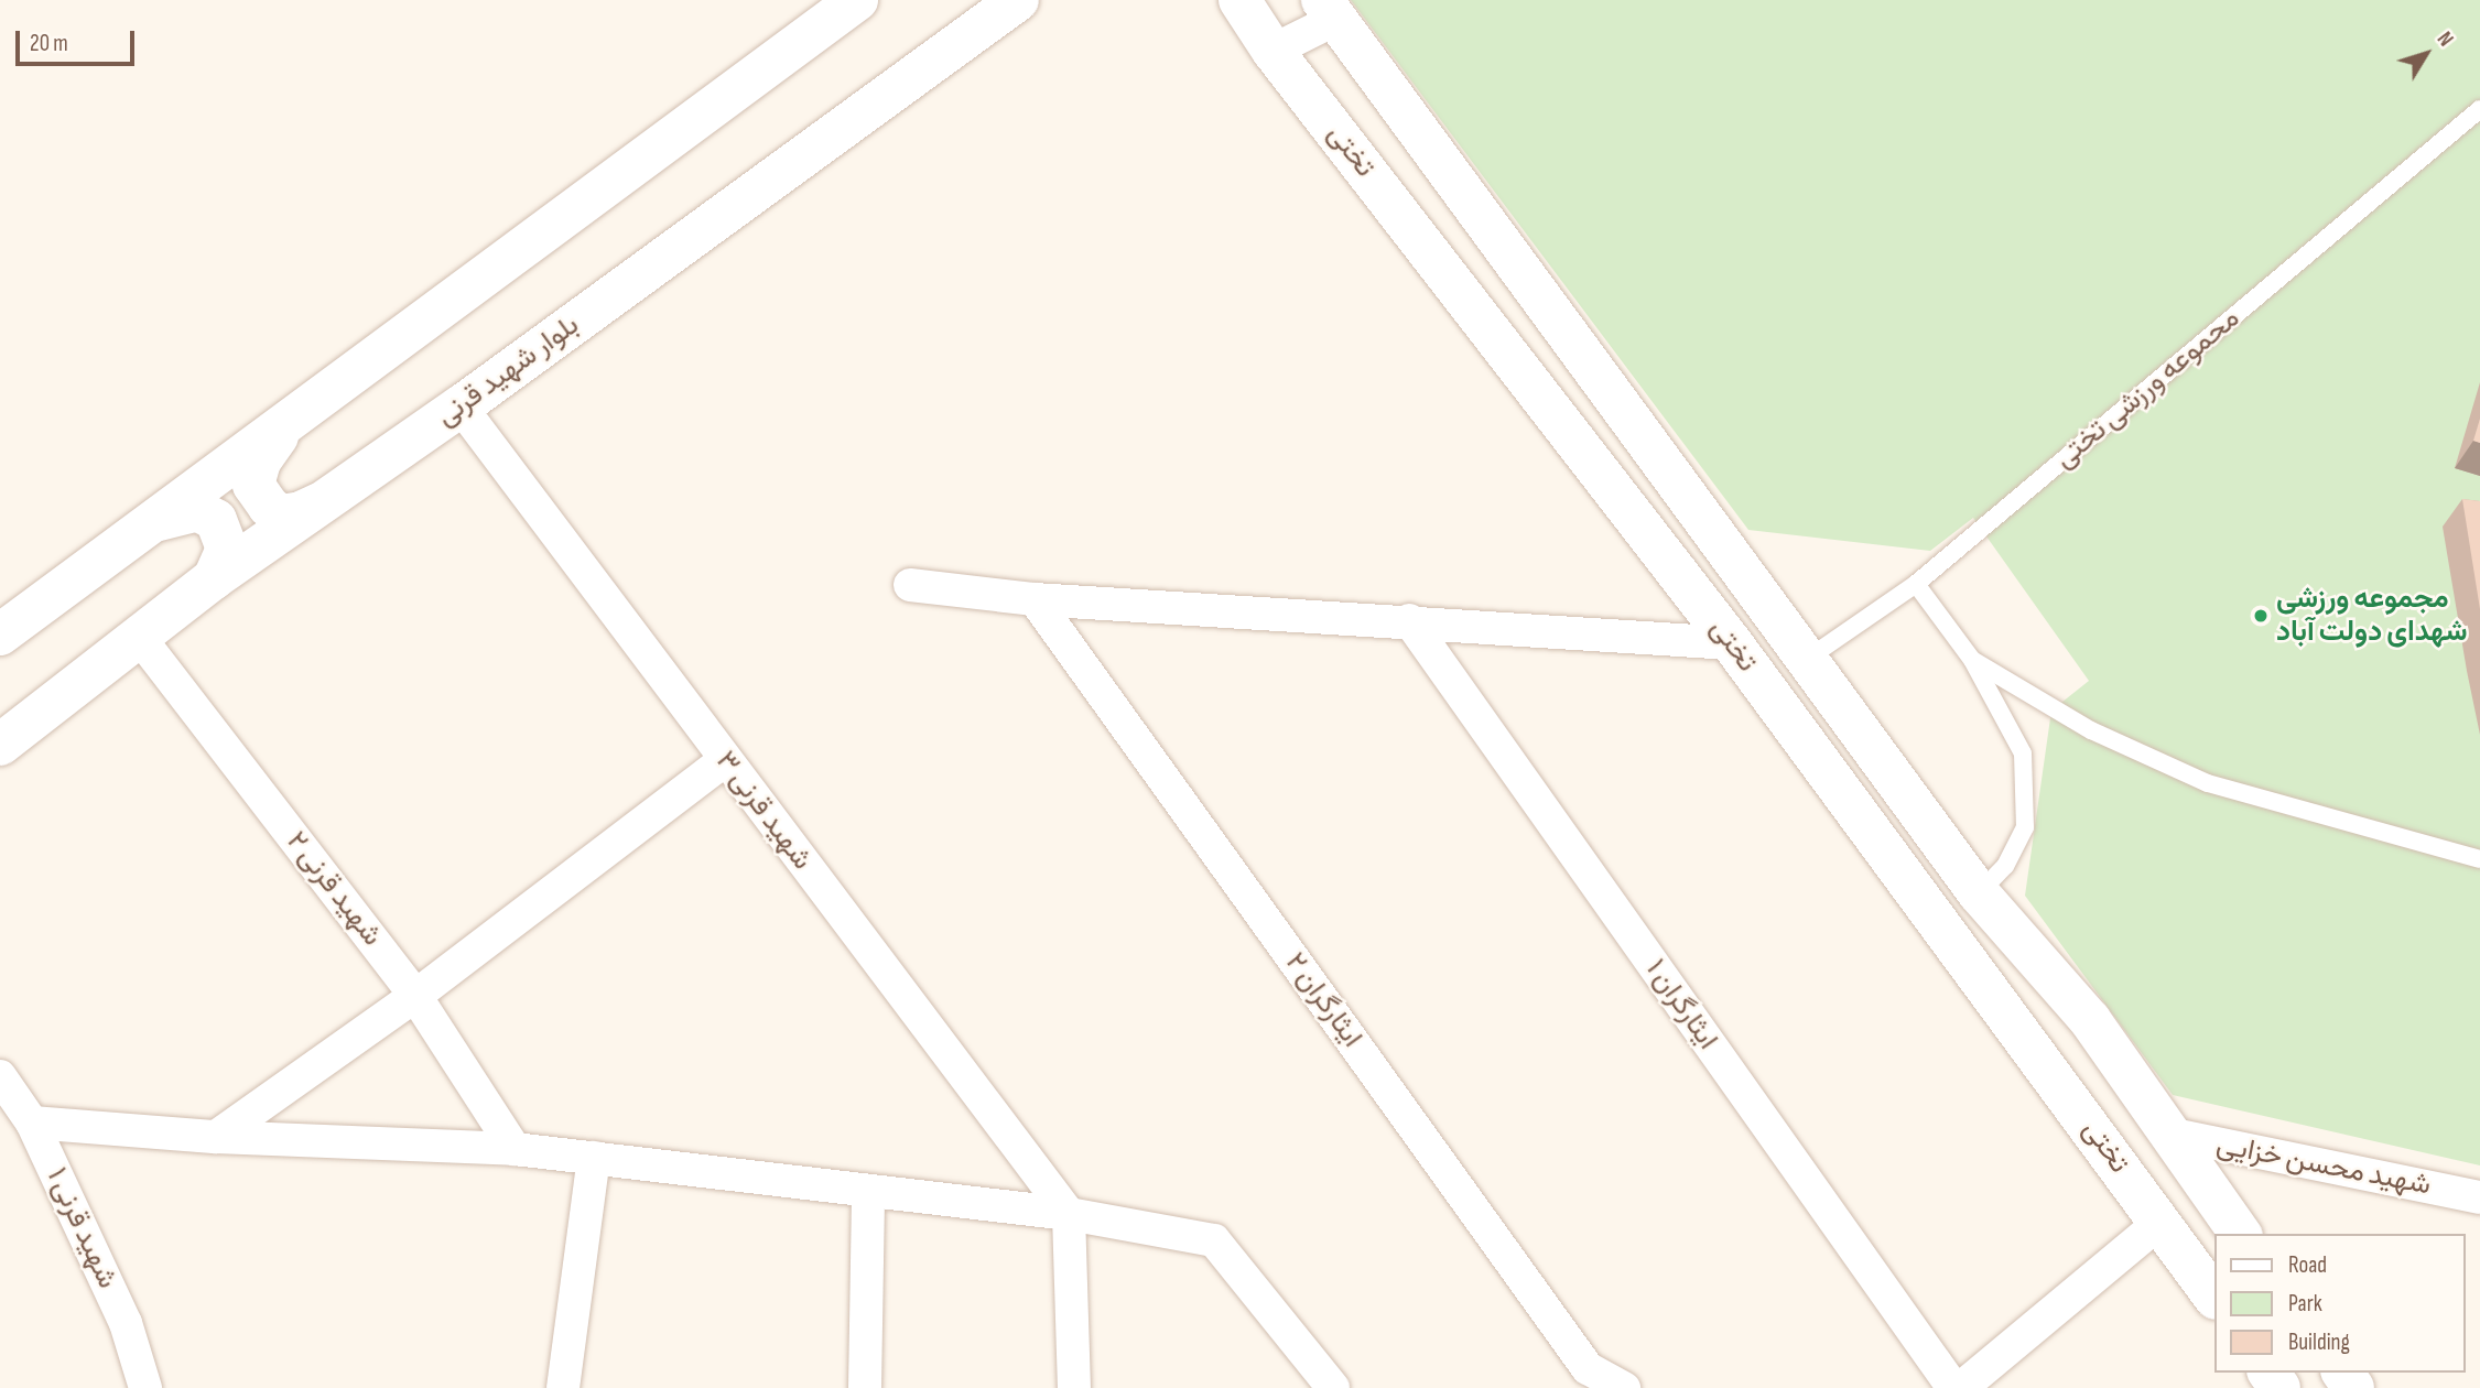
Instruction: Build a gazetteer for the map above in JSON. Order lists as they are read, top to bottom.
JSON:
{
  "streets": {
    "main road": ["تختی", "بلوار شهید قرنی"],
    "street": [
      "شهید قرنی ۳",
      "شهید قرنی ۲",
      "ایثارگران ۲",
      "ایثارگران ۱",
      "شهید محسن خزایی",
      "شهید قرنی ۱"
    ],
    "lane": ["محموعه ورزشی تختی"]
  },
  "crossings": [
    ["تختی", "محموعه ورزشی تختی"],
    ["تختی", "شهید محسن خزایی"],
    ["بلوار شهید قرنی", "شهید قرنی ۳"],
    ["بلوار شهید قرنی", "شهید قرنی ۲"]
  ],
  "places": ["مجموعه ورزشی شهدای دولت آباد"],
  "legend": ["Road", "Park", "Building"],
  "scale_bar": "20 m",
  "north": "top right"
}
